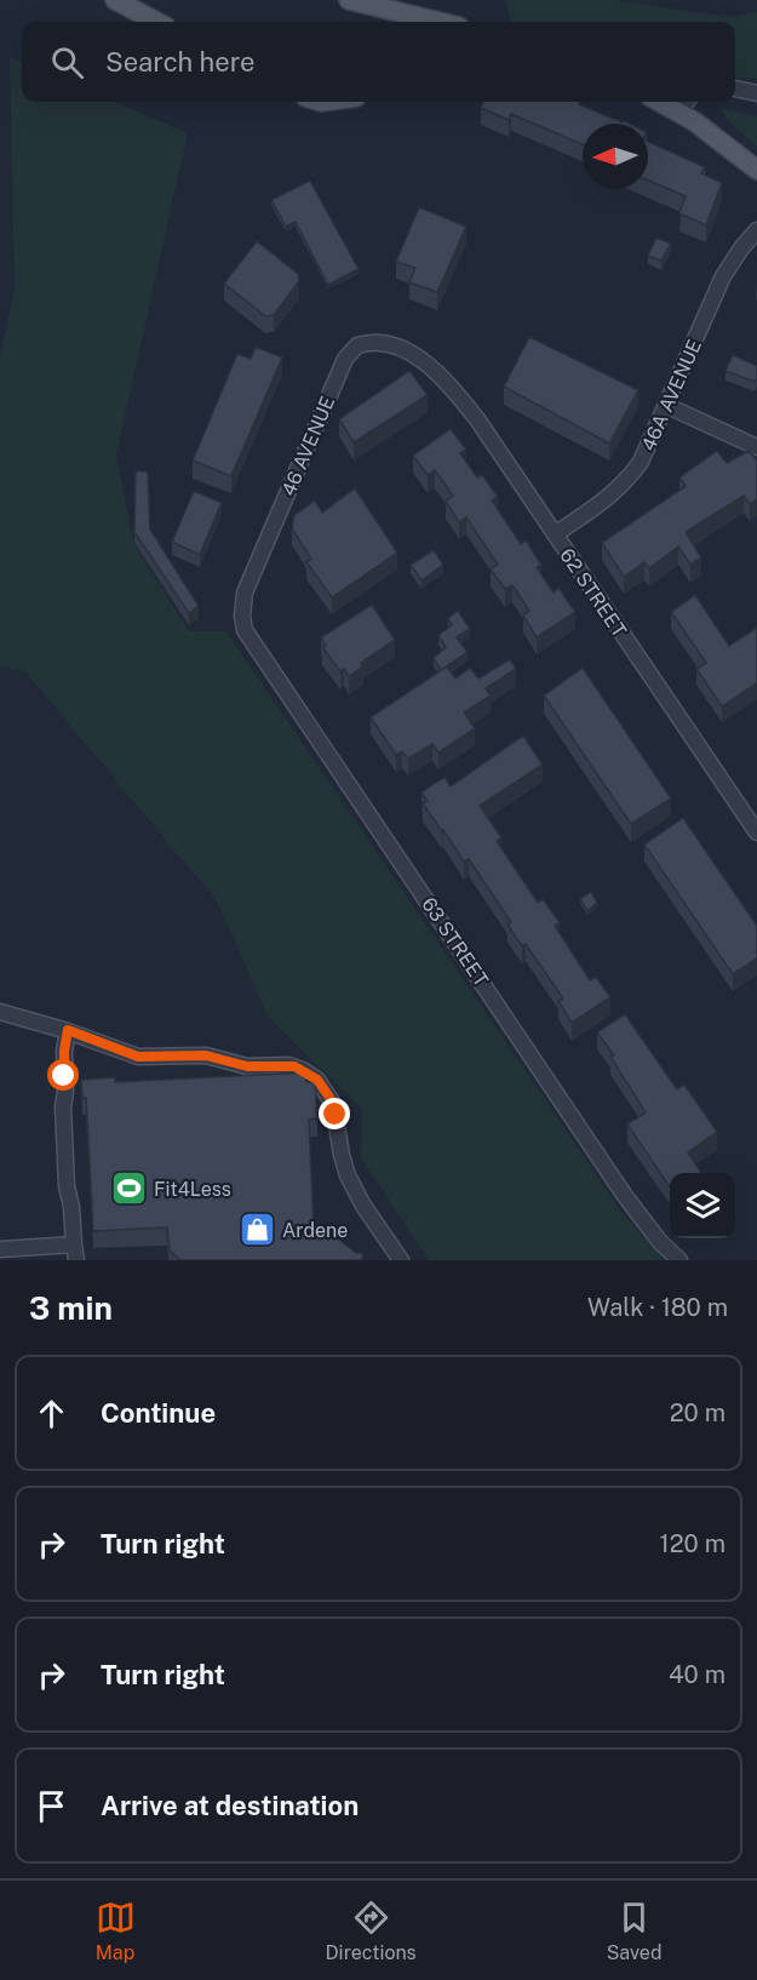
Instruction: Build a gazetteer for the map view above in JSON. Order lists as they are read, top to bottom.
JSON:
{
  "streets": {
    "street": [
      "46A AVENUE",
      "46 AVENUE",
      "62 STREET",
      "63 STREET"
    ]
  },
  "crossings": [
    ["46A AVENUE", "62 STREET"],
    ["46 AVENUE", "62 STREET"],
    ["46 AVENUE", "63 STREET"]
  ],
  "places": {
    "sports": ["Fit4Less"],
    "shop": ["Ardene"]
  },
  "north": "left",
  "page": {
    "search": "Search here",
    "heading": ["3 min", "Walk · 180 m"],
    "list": [
      ["Continue", "20 m"],
      ["Turn right", "120 m"],
      ["Turn right", "40 m"],
      "Arrive at destination"
    ],
    "nav": ["Map", "Directions", "Saved"]
  }
}
